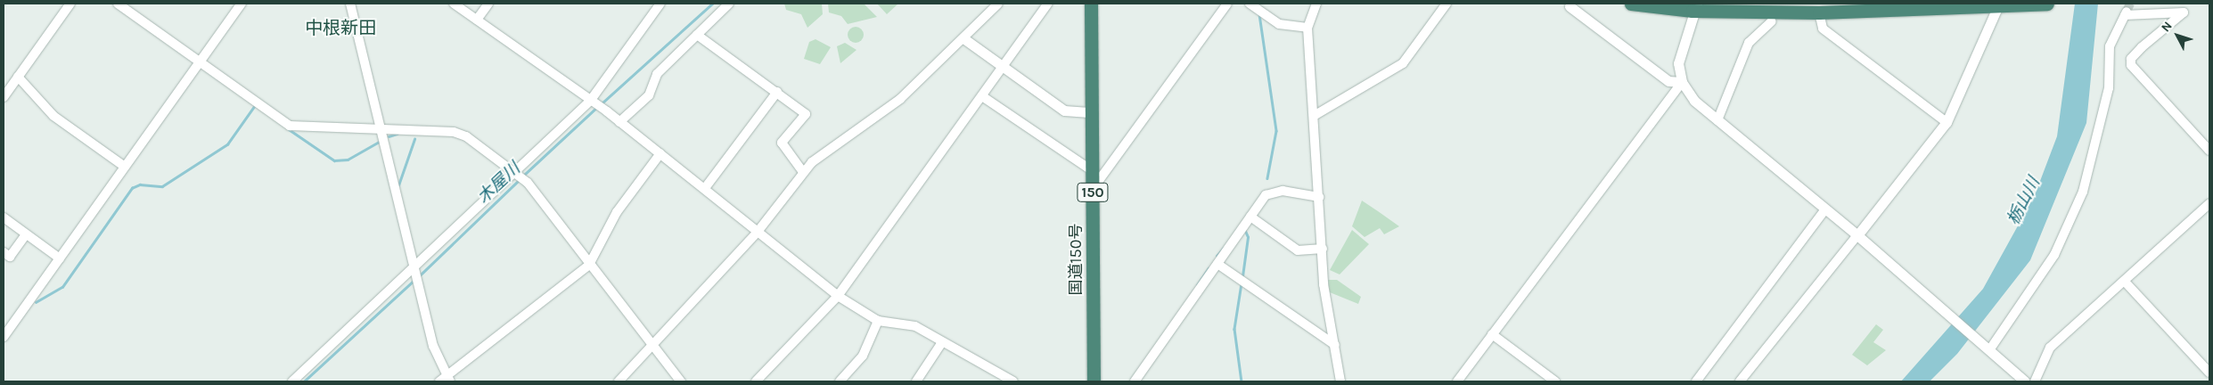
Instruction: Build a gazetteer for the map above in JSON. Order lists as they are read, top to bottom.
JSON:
{
  "streets": {
    "highway": ["150", "国道150号"]
  },
  "districts": ["中根新田"],
  "water": ["木屋川", "栃山川"],
  "north": "top left"
}
